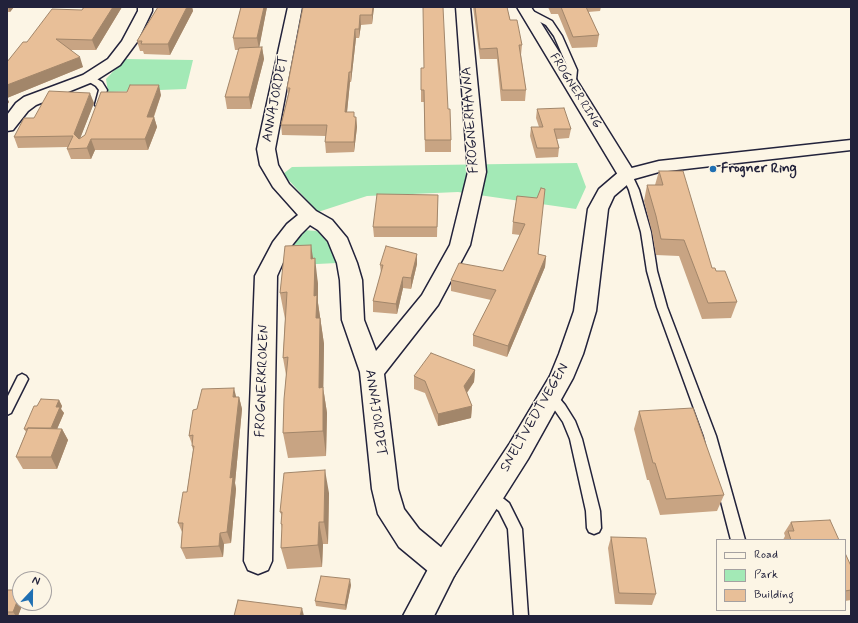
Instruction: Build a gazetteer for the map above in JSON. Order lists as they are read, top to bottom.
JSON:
{
  "streets": {
    "street": [
      "FROGNER RING",
      "ANNAJORDET",
      "FROGNERHAVNA",
      "FROGNERKROKEN",
      "SNELTVEDTVEGEN"
    ]
  },
  "crossings": [
    ["FROGNER RING", "SNELTVEDTVEGEN"],
    ["ANNAJORDET", "FROGNERHAVNA"],
    ["ANNAJORDET", "FROGNERKROKEN"],
    ["ANNAJORDET", "SNELTVEDTVEGEN"]
  ],
  "places": ["Frogner Ring"],
  "legend": ["Road", "Park", "Building"],
  "north": "top"
}
